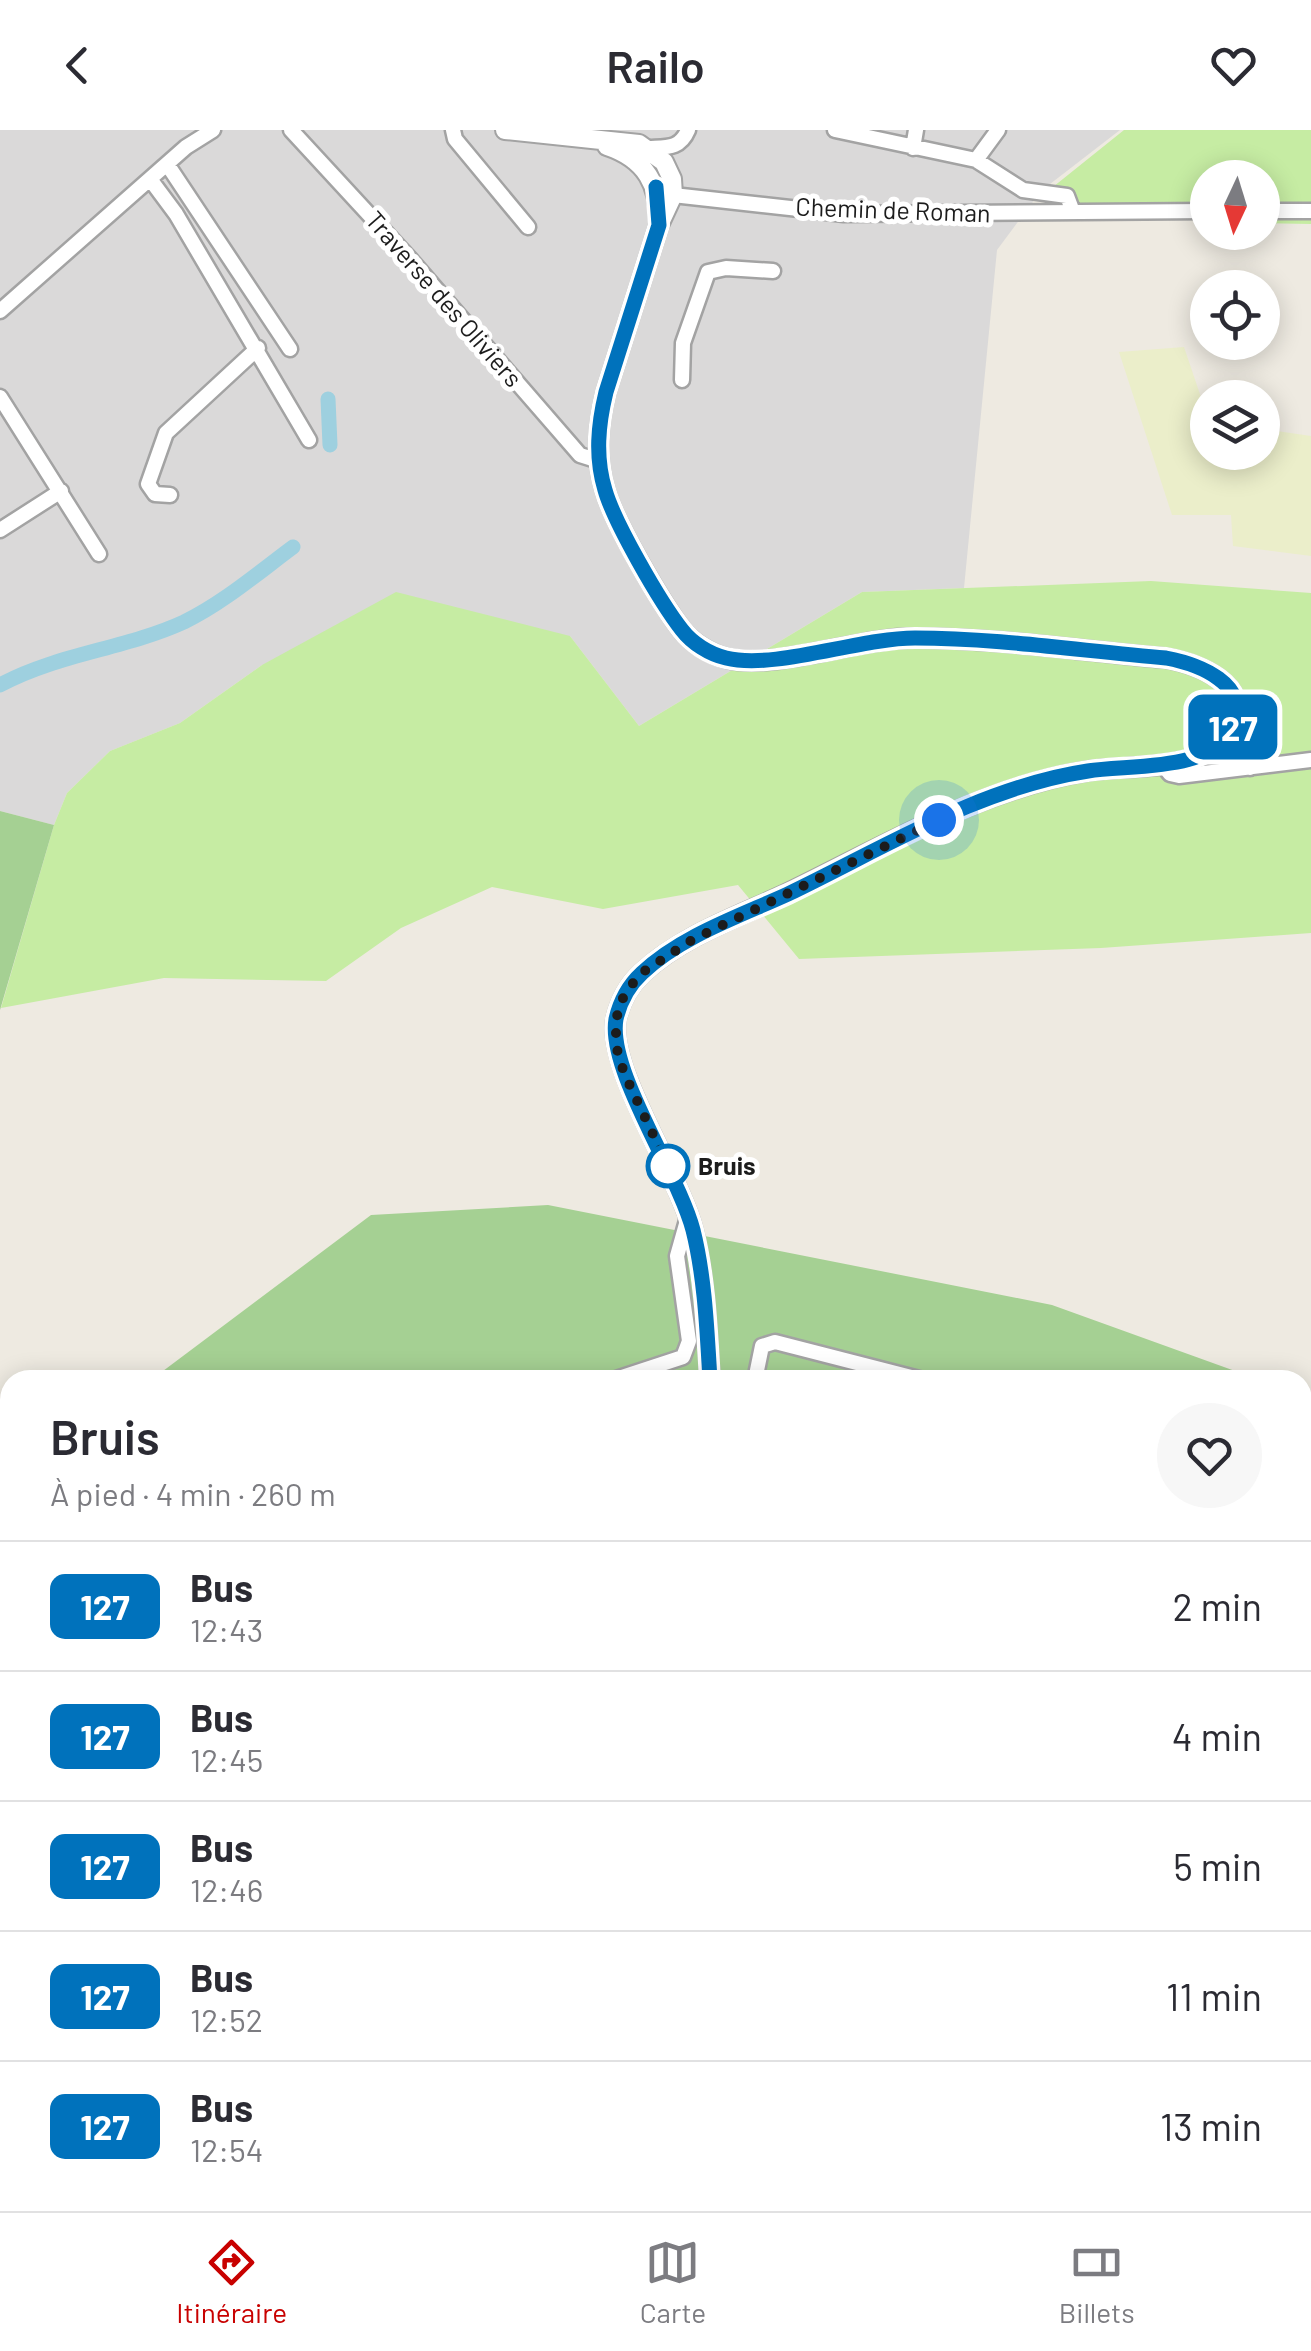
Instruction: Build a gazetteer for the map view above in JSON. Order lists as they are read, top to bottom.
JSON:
{
  "streets": {
    "street": ["Chemin de Roman", "Traverse des Oliviers"]
  },
  "places": ["Bruis"],
  "lines": ["bus line 127"],
  "north": "bottom",
  "page": {
    "header": "Railo",
    "on_map": "127",
    "heading": ["Bruis", "À pied · 4 min · 260 m"],
    "list": [
      {
        "mark": "127",
        "name": "Bus",
        "note": "12:43",
        "value": "2 min"
      },
      {
        "mark": "127",
        "name": "Bus",
        "note": "12:45",
        "value": "4 min"
      },
      {
        "mark": "127",
        "name": "Bus",
        "note": "12:46",
        "value": "5 min"
      },
      {
        "mark": "127",
        "name": "Bus",
        "note": "12:52",
        "value": "11 min"
      },
      {
        "mark": "127",
        "name": "Bus",
        "note": "12:54",
        "value": "13 min"
      }
    ],
    "tabs": ["Itinéraire", "Carte", "Billets"]
  }
}
